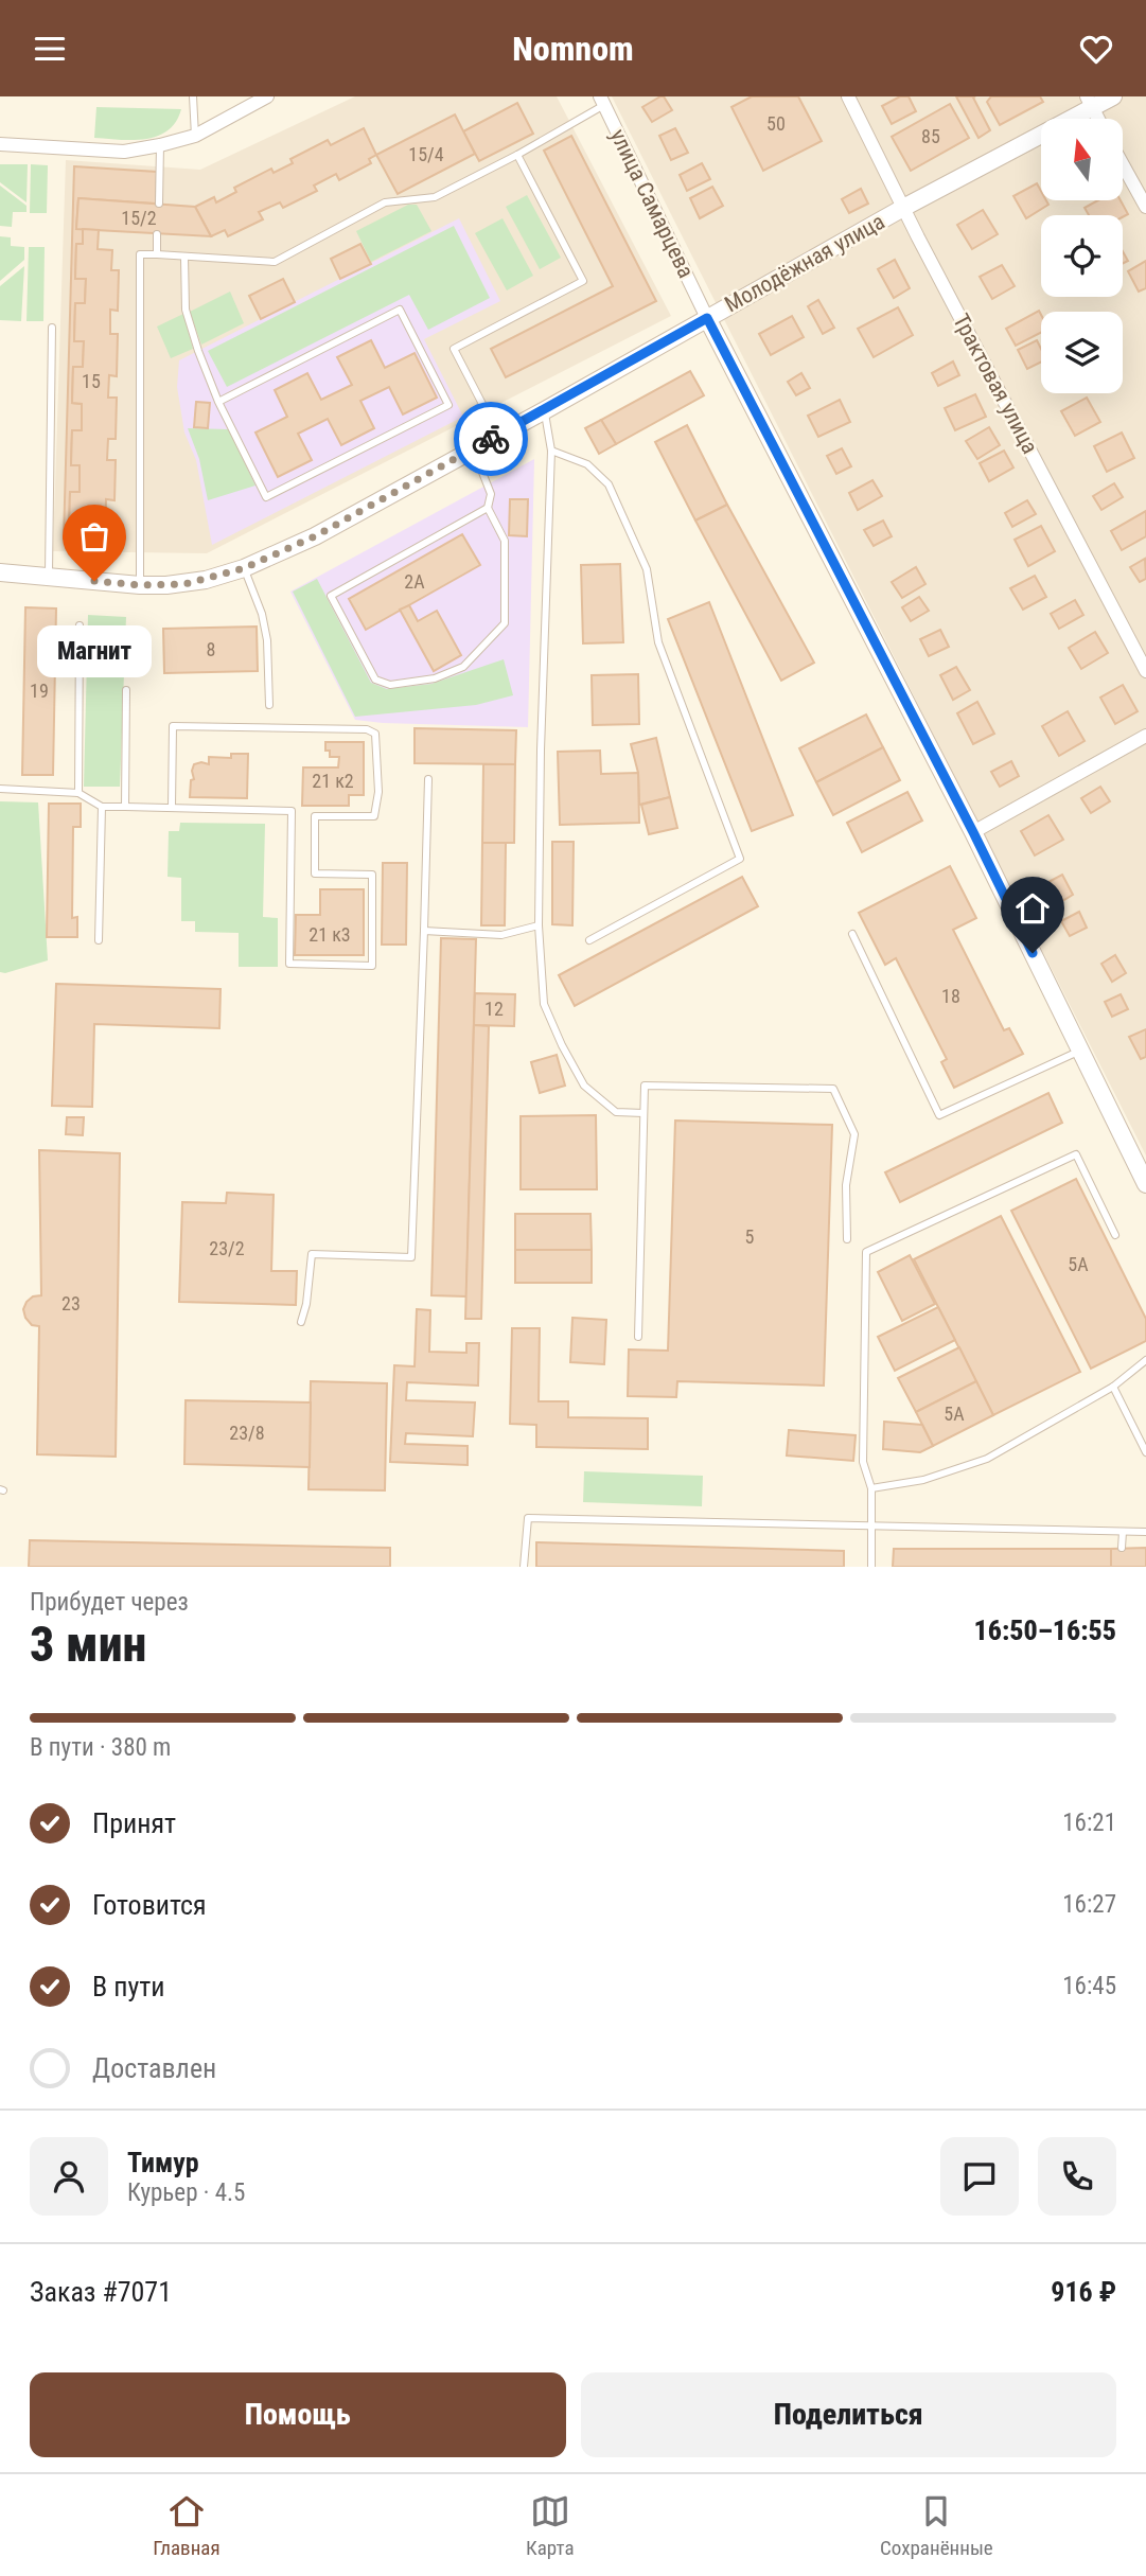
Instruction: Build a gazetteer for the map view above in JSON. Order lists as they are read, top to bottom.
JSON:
{
  "streets": {
    "street": ["улица Самарцева", "Молодёжная улица", "Трактовая улица"]
  },
  "crossings": [
    ["улица Самарцева", "Молодёжная улица"],
    ["Молодёжная улица", "Трактовая улица"]
  ],
  "places": ["Магнит"],
  "house_numbers": [
    "50",
    "85",
    "15/4",
    "15/2",
    "15",
    "2А",
    "8",
    "19",
    "21 к2",
    "21 к3",
    "18",
    "12",
    "5",
    "23/2",
    "5А",
    "23",
    "5А",
    "23/8"
  ],
  "north": "top",
  "page": {
    "header": "Nomnom",
    "bubble": "Магнит",
    "heading": ["3 мин", "Прибудет через", "16:50–16:55"],
    "panel": [
      "Тимур",
      "Курьер · 4.5",
      "Заказ #7071",
      "916 ₽"
    ],
    "bar": "В пути · 380 m",
    "list": [
      ["Принят", "16:21"],
      ["Готовится", "16:27"],
      ["В пути", "16:45"],
      "Доставлен"
    ],
    "buttons": ["Помощь", "Поделиться"],
    "tabs": ["Главная", "Карта", "Сохранённые"]
  }
}
